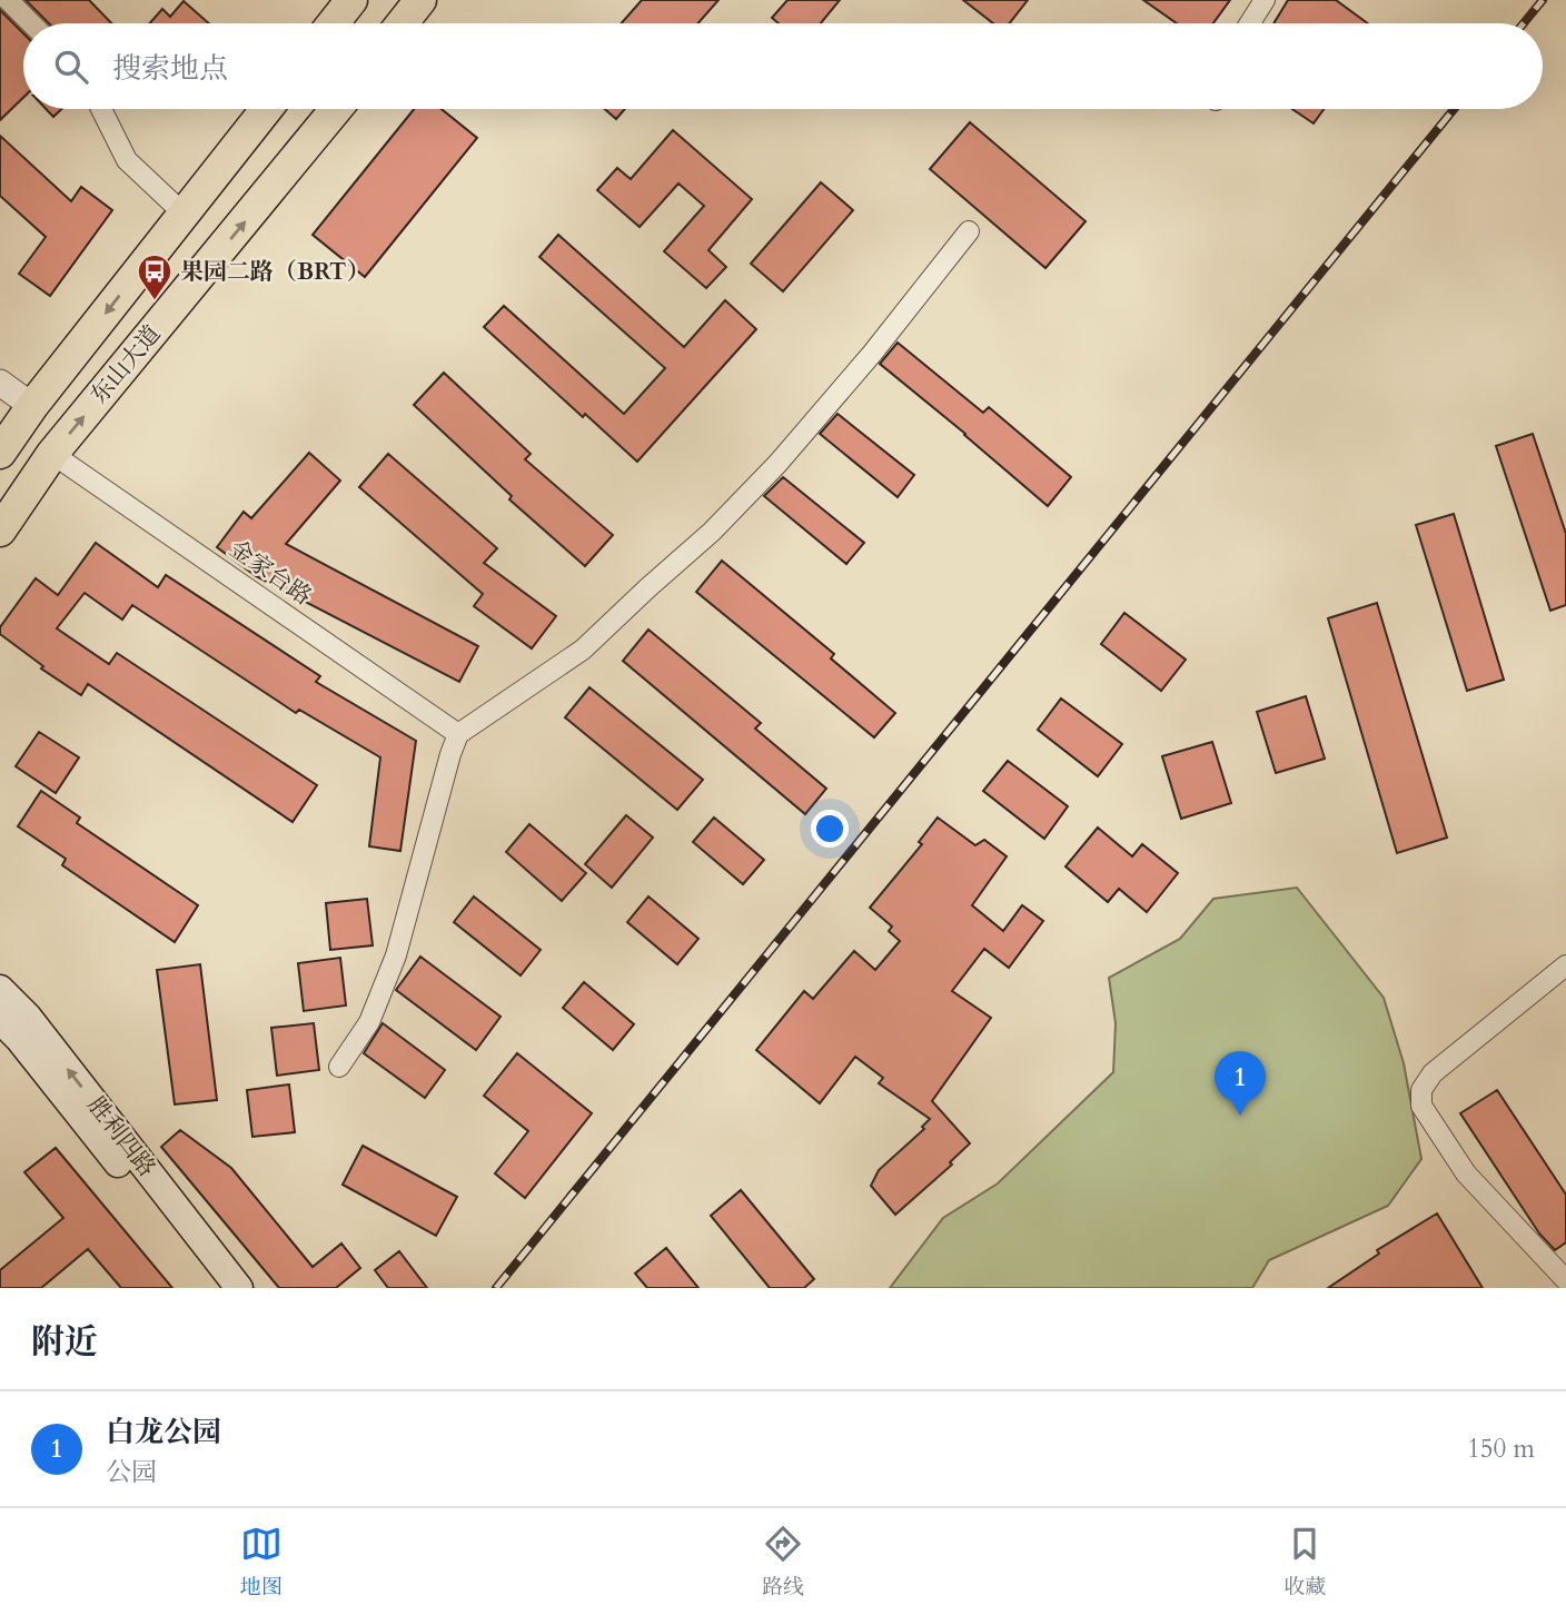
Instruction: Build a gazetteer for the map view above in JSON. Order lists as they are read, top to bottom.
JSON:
{
  "streets": {
    "main road": ["东山大道", "胜利四路"],
    "street": ["金家台路"]
  },
  "crossings": [
    ["东山大道", "金家台路"]
  ],
  "places": {
    "bus stop": ["果园二路（BRT）"]
  },
  "page": {
    "search": "搜索地点",
    "pins": "1",
    "heading": "附近",
    "list": [
      {
        "mark": "1",
        "name": "白龙公园",
        "note": "公园",
        "value": "150 m"
      }
    ],
    "nav": ["地图", "路线", "收藏"]
  }
}
